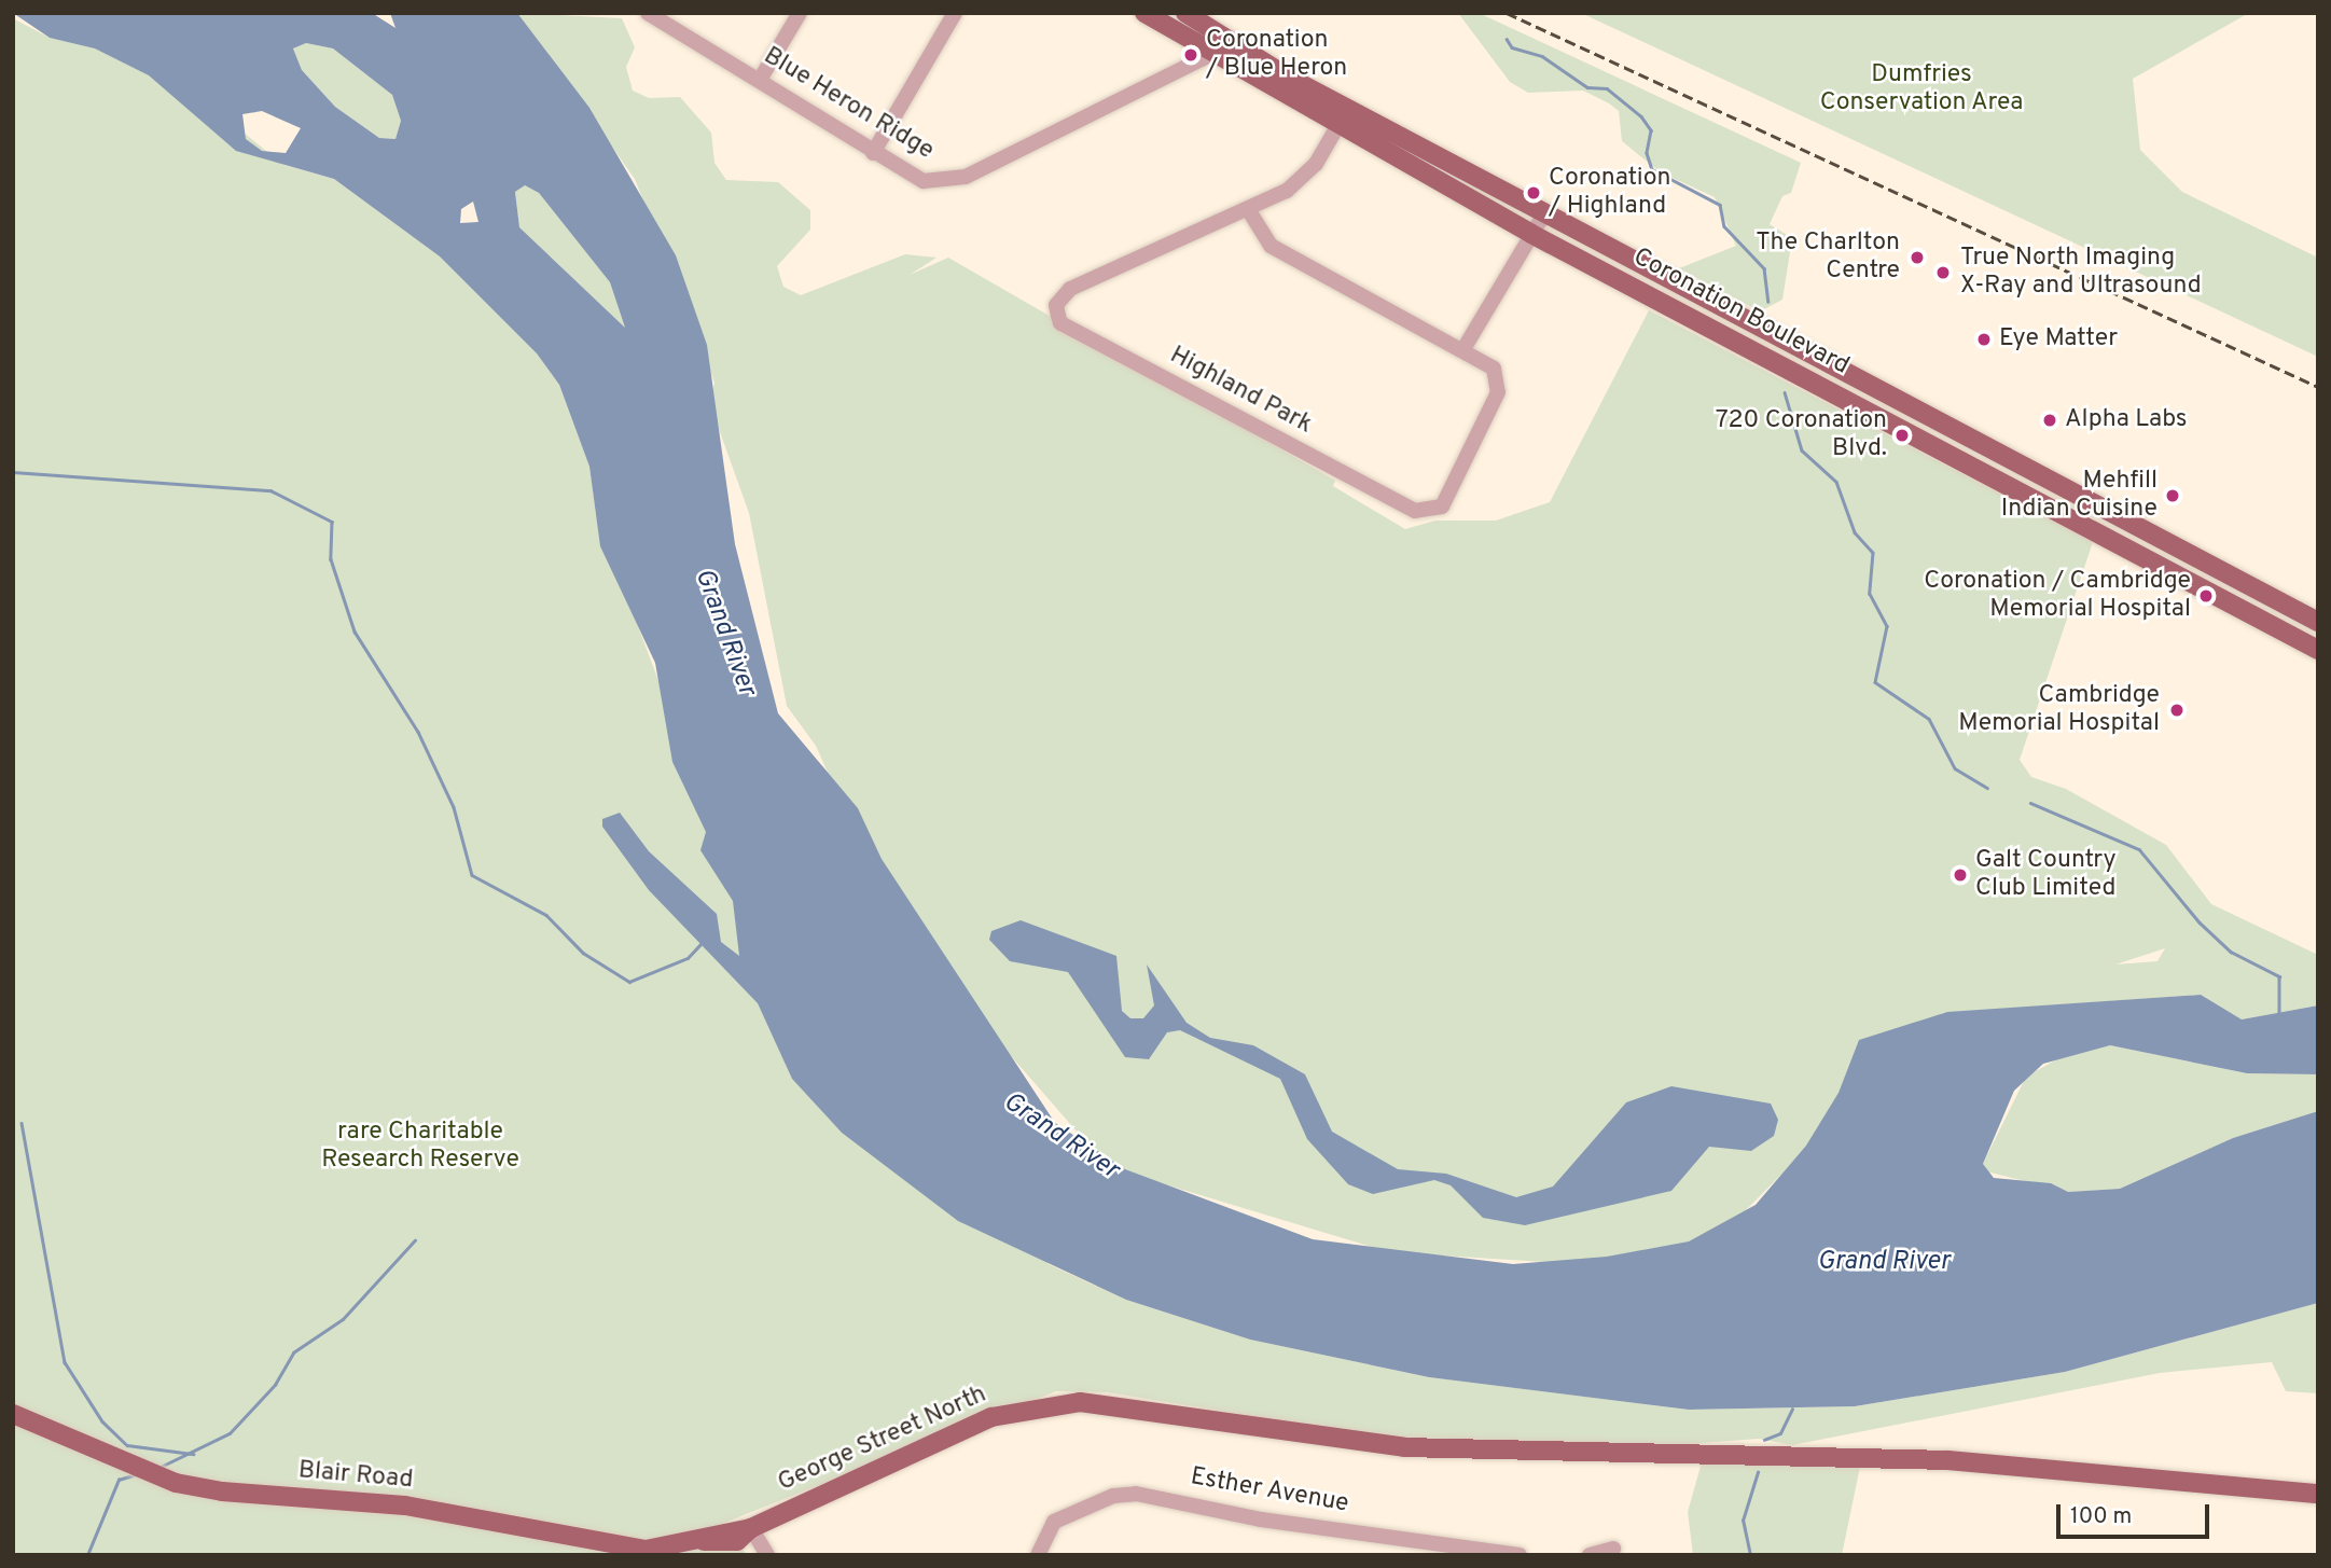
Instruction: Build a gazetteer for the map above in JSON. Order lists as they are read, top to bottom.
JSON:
{
  "streets": {
    "main road": ["Coronation Boulevard", "George Street North", "Blair Road"],
    "street": ["Blue Heron Ridge", "Highland Park", "Esther Avenue"]
  },
  "crossings": [
    ["Blue Heron Ridge", "Coronation Boulevard"],
    ["Coronation Boulevard", "Highland Park"],
    ["George Street North", "Blair Road"]
  ],
  "water": ["Grand River"],
  "parks": ["Dumfries Conservation Area", "rare Charitable Research Reserve"],
  "places": [
    "Coronation / Blue Heron",
    "Coronation / Highland",
    "The Charlton Centre",
    "True North Imaging X-Ray and Ultrasound",
    "Eye Matter",
    "Alpha Labs",
    "720 Coronation Blvd.",
    "Mehfill Indian Cuisine",
    "Coronation / Cambridge Memorial Hospital",
    "Cambridge Memorial Hospital",
    "Galt Country Club Limited"
  ],
  "scale_bar": "100 m"
}
